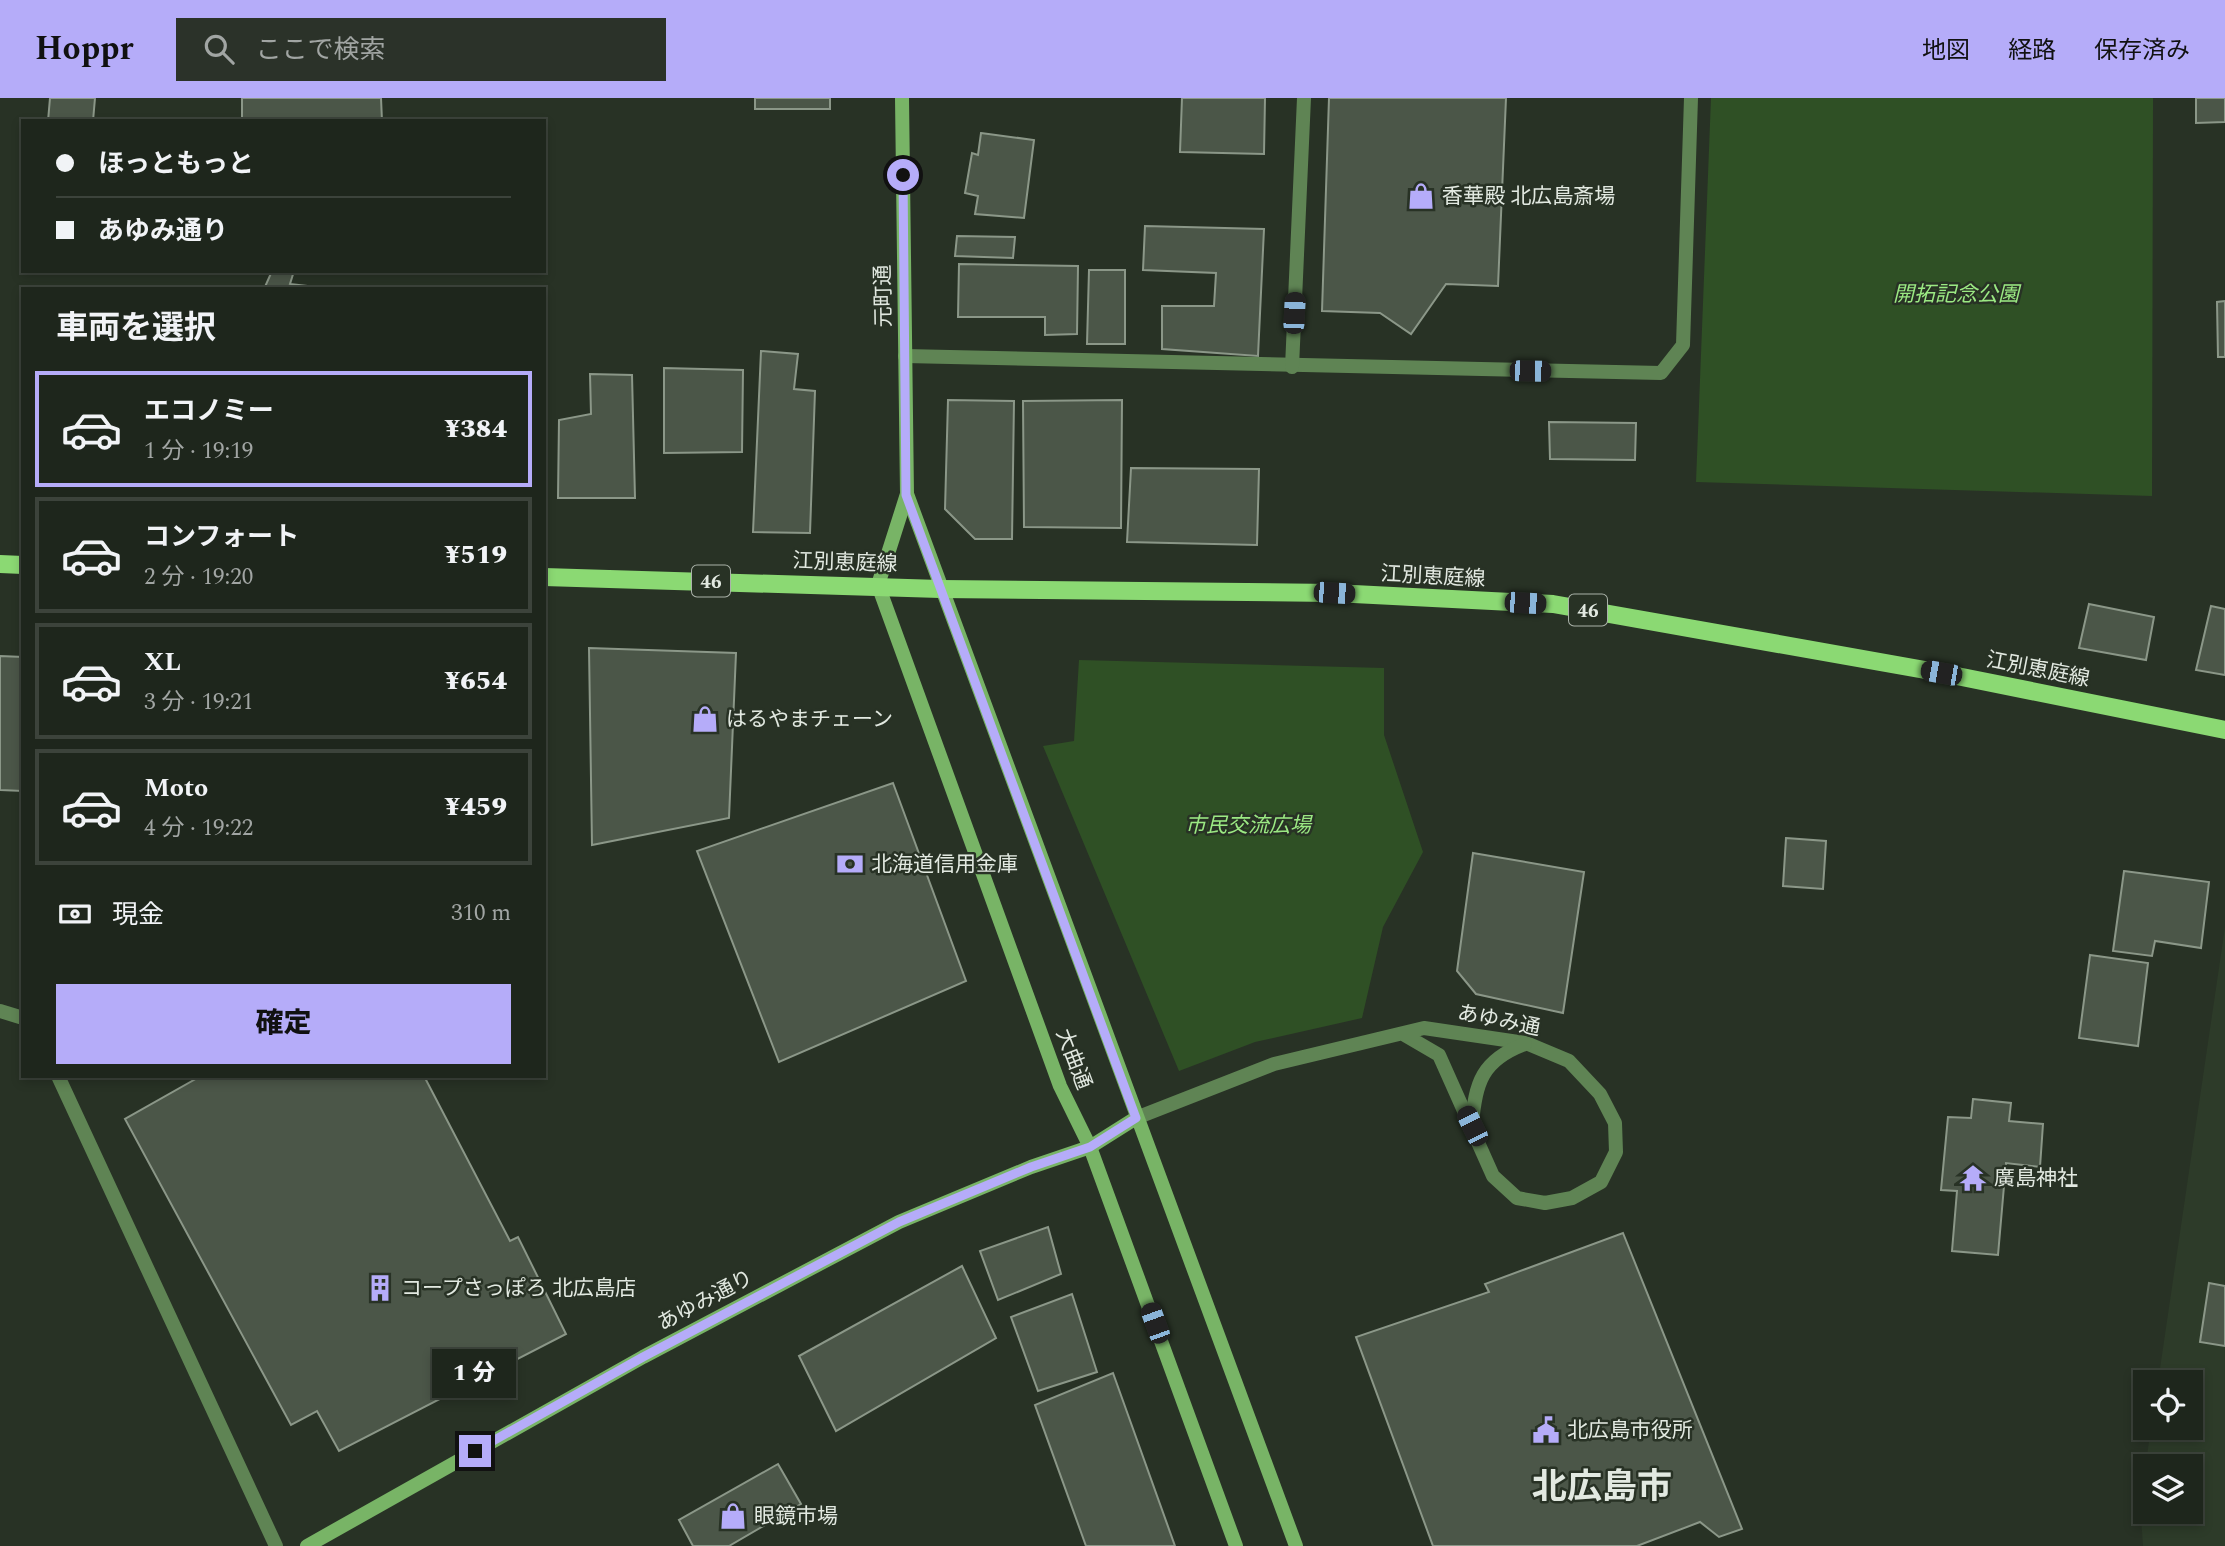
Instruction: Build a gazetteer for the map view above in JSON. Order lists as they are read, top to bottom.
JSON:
{
  "streets": {
    "main road": [
      "元町通",
      "江別恵庭線",
      "46",
      "大曲通",
      "あゆみ通り"
    ],
    "street": ["あゆみ通"]
  },
  "crossings": [
    ["元町通", "大曲通"],
    ["江別恵庭線", "大曲通"],
    ["あゆみ通", "大曲通"],
    ["あゆみ通", "あゆみ通り"],
    ["大曲通", "あゆみ通り"]
  ],
  "districts": ["北広島市"],
  "parks": ["開拓記念公園", "市民交流広場"],
  "places": {
    "shop": ["香華殿 北広島斎場", "はるやまチェーン", "眼鏡市場"],
    "bank": ["北海道信用金庫"],
    "temple": ["廣島神社"],
    "building": ["コープさっぽろ 北広島店"],
    "public building": ["北広島市役所"]
  },
  "page": {
    "header": "Hoppr",
    "search": "ここで検索",
    "nav": ["地図", "経路", "保存済み"],
    "banner": ["ほっともっと", "あゆみ通り"],
    "heading": "車両を選択",
    "list": [
      {
        "name": "エコノミー",
        "note": "1 分 · 19:19",
        "value": "¥384"
      },
      {
        "name": "コンフォート",
        "note": "2 分 · 19:20",
        "value": "¥519"
      },
      {
        "name": "XL",
        "note": "3 分 · 19:21",
        "value": "¥654"
      },
      {
        "name": "Moto",
        "note": "4 分 · 19:22",
        "value": "¥459"
      }
    ],
    "pay": ["現金", "310 m"],
    "buttons": "確定",
    "bubble": "1 分"
  }
}
